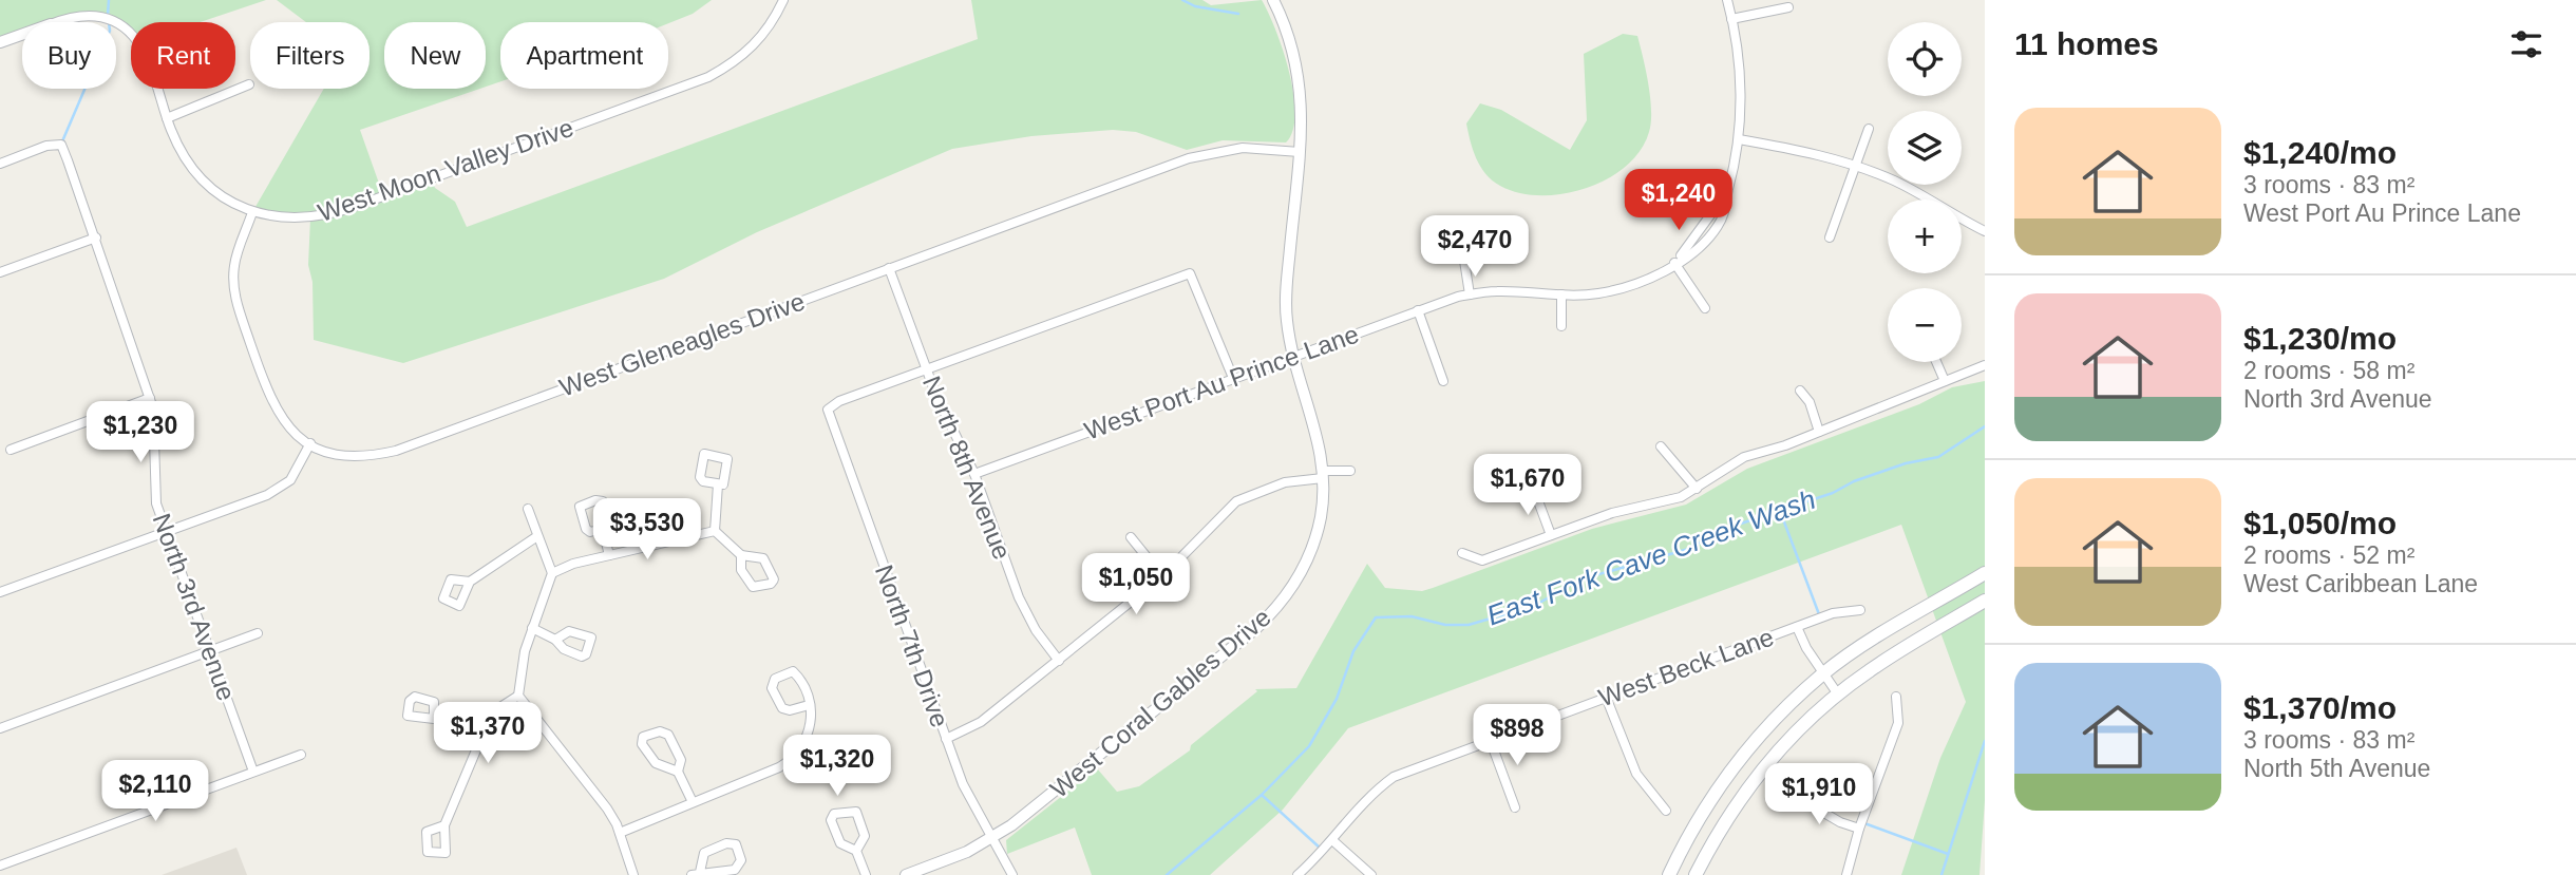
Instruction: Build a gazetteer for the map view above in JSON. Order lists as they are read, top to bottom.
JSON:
{
  "streets": {
    "street": [
      "West Moon Valley Drive",
      "West Gleneagles Drive",
      "West Port Au Prince Lane",
      "North 8th Avenue",
      "North 3rd Avenue",
      "North 7th Drive",
      "West Beck Lane",
      "West Coral Gables Drive"
    ]
  },
  "crossings": [
    ["West Moon Valley Drive", "West Gleneagles Drive"],
    ["West Gleneagles Drive", "North 8th Avenue"],
    ["West Gleneagles Drive", "West Coral Gables Drive"],
    ["West Port Au Prince Lane", "North 8th Avenue"],
    ["West Port Au Prince Lane", "West Coral Gables Drive"],
    ["North 8th Avenue", "North 7th Drive"],
    ["North 7th Drive", "West Coral Gables Drive"]
  ],
  "water": ["East Fork Cave Creek Wash"],
  "page": {
    "heading": "11 homes",
    "map_buttons": ["+", "−"],
    "chip": [
      "Buy",
      "Rent",
      "Filters",
      "New",
      "Apartment"
    ],
    "list": [
      {
        "name": "$1,240/mo",
        "note": "3 rooms · 83 m² · West Port Au Prince Lane"
      },
      {
        "name": "$1,230/mo",
        "note": "2 rooms · 58 m² · North 3rd Avenue"
      },
      {
        "name": "$1,050/mo",
        "note": "2 rooms · 52 m² · West Caribbean Lane"
      },
      {
        "name": "$1,370/mo",
        "note": "3 rooms · 83 m² · North 5th Avenue"
      }
    ],
    "price": [
      "$1,240",
      "$2,470",
      "$1,230",
      "$1,670",
      "$3,530",
      "$1,050",
      "$1,370",
      "$898",
      "$1,320",
      "$2,110",
      "$1,910"
    ]
  }
}
